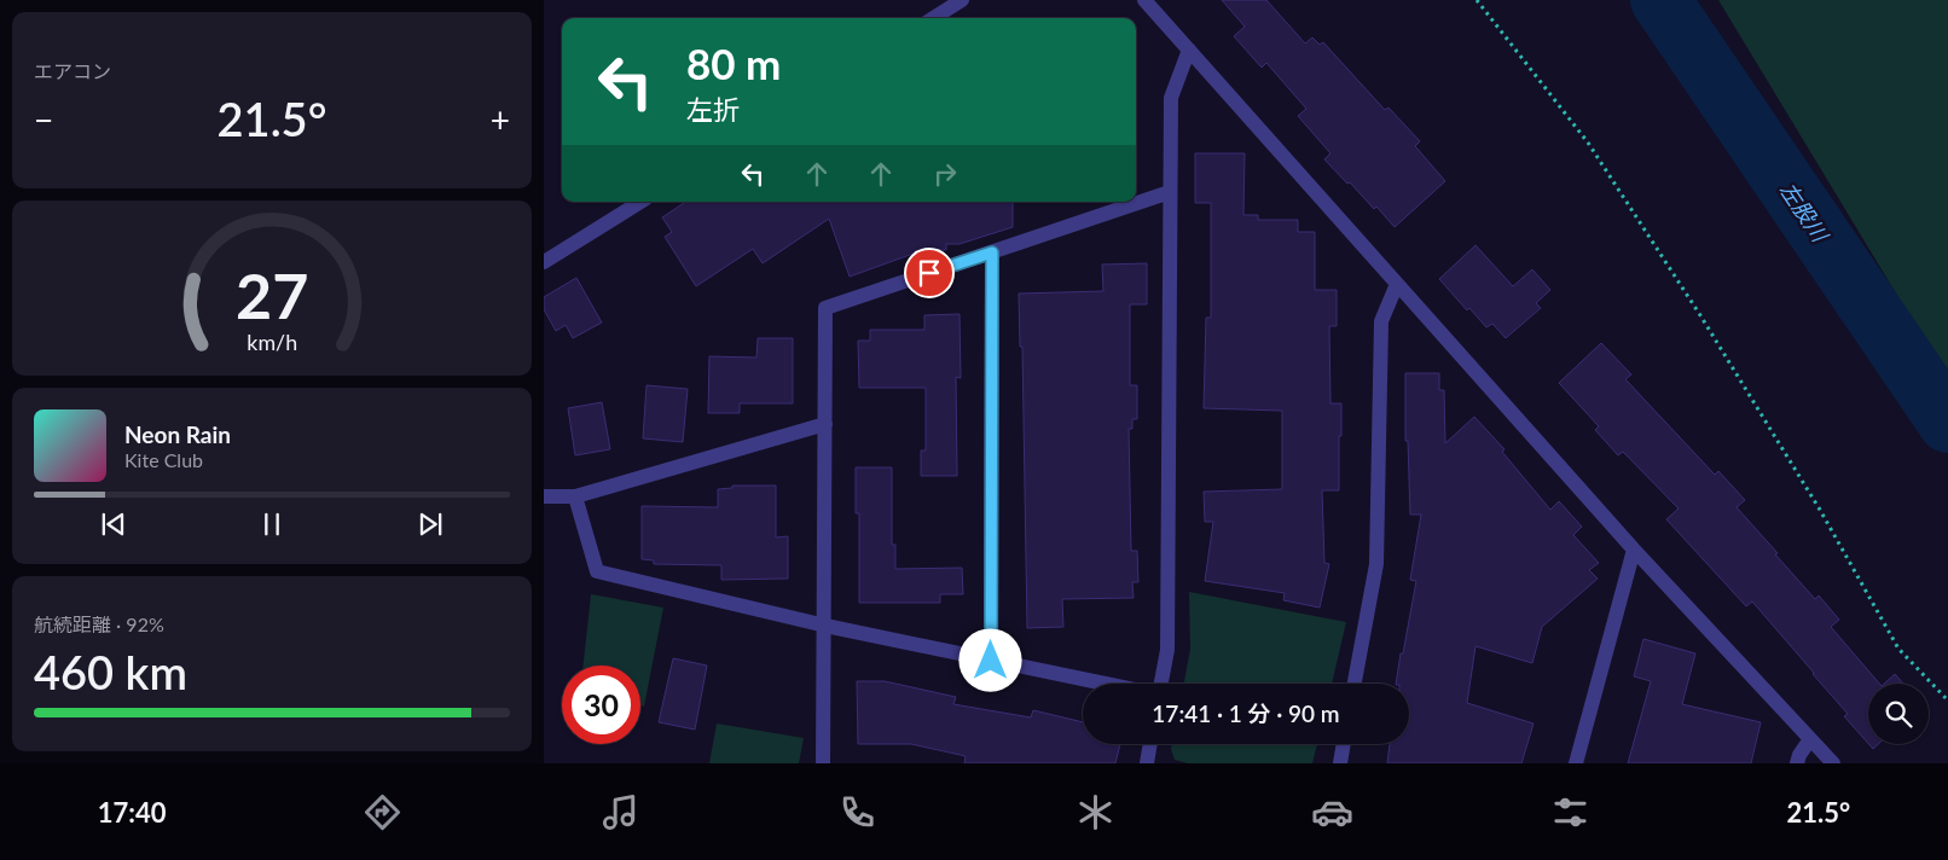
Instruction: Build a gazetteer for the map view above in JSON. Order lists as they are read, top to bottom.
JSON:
{
  "water": ["左股川"],
  "page": {
    "tile": [
      "エアコン",
      ["航続距離 · 92%", "460 km"]
    ],
    "turn": ["80 m", "左折"],
    "heat": ["−", "21.5°", "+"],
    "song": ["Neon Rain", "Kite Club"],
    "limit": "30",
    "trip": "17:41 · 1 分 · 90 m",
    "tabs": ["17:40", "21.5°"],
    "gauge": ["27", "km/h"]
  }
}
